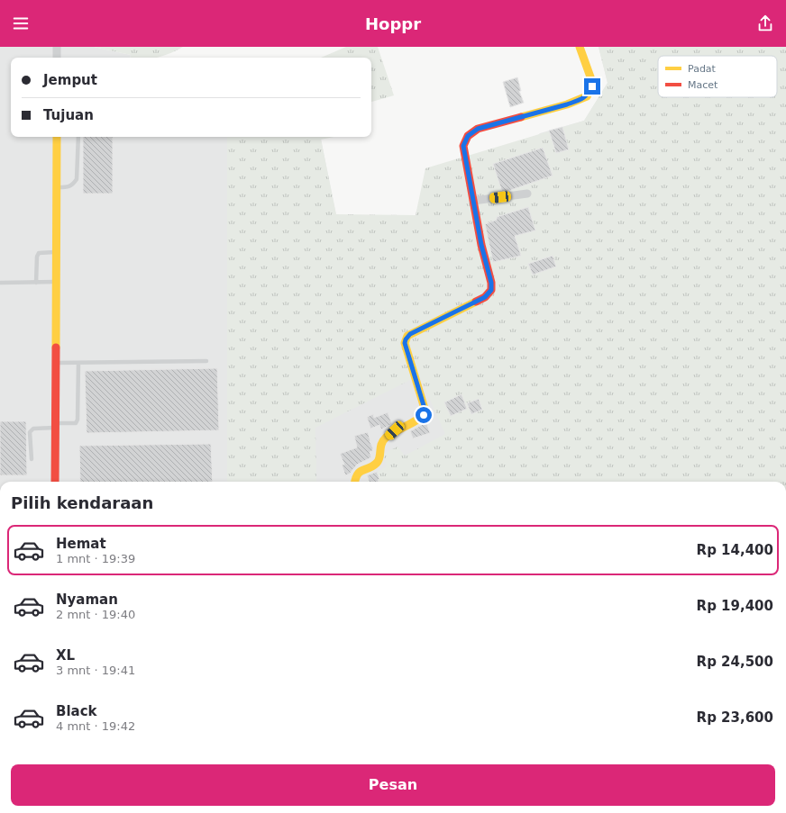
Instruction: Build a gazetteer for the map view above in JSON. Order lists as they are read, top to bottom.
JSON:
{
  "legend": ["Padat", "Macet"],
  "page": {
    "header": "Hoppr",
    "banner": ["Jemput", "Tujuan"],
    "heading": "Pilih kendaraan",
    "list": [
      {
        "name": "Hemat",
        "note": "1 mnt · 19:39",
        "value": "Rp 14,400"
      },
      {
        "name": "Nyaman",
        "note": "2 mnt · 19:40",
        "value": "Rp 19,400"
      },
      {
        "name": "XL",
        "note": "3 mnt · 19:41",
        "value": "Rp 24,500"
      },
      {
        "name": "Black",
        "note": "4 mnt · 19:42",
        "value": "Rp 23,600"
      }
    ],
    "buttons": "Pesan"
  }
}
